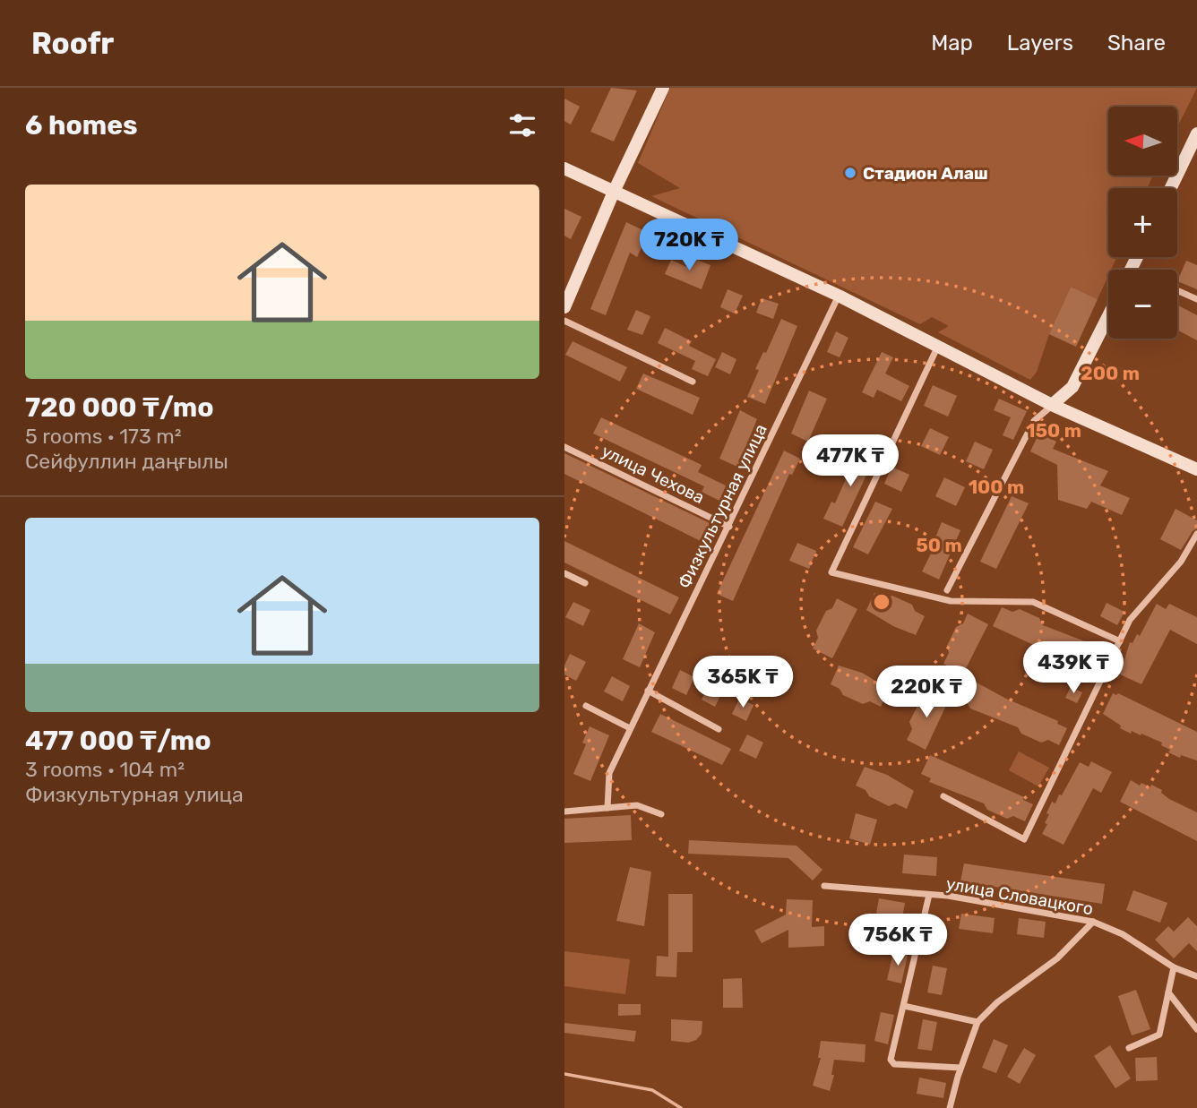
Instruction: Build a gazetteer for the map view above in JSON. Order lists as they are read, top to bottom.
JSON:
{
  "streets": {
    "street": ["улица Чехова", "Физкультурная улица", "улица Словацкого"]
  },
  "crossings": [
    ["улица Чехова", "Физкультурная улица"]
  ],
  "places": ["Стадион Алаш"],
  "north": "left",
  "page": {
    "header": "Roofr",
    "nav": ["Map", "Layers", "Share"],
    "heading": "6 homes",
    "map_buttons": ["+", "−"],
    "list": [
      {
        "name": "720 000 ₸/mo",
        "note": "5 rooms · 173 m² · Сейфуллин даңғылы"
      },
      {
        "name": "477 000 ₸/mo",
        "note": "3 rooms · 104 m² · Физкультурная улица"
      }
    ],
    "price": [
      "720K ₸",
      "477K ₸",
      "439K ₸",
      "365K ₸",
      "220K ₸",
      "756K ₸"
    ]
  },
  "rings": [
    "200 m",
    "150 m",
    "100 m",
    "50 m"
  ]
}
